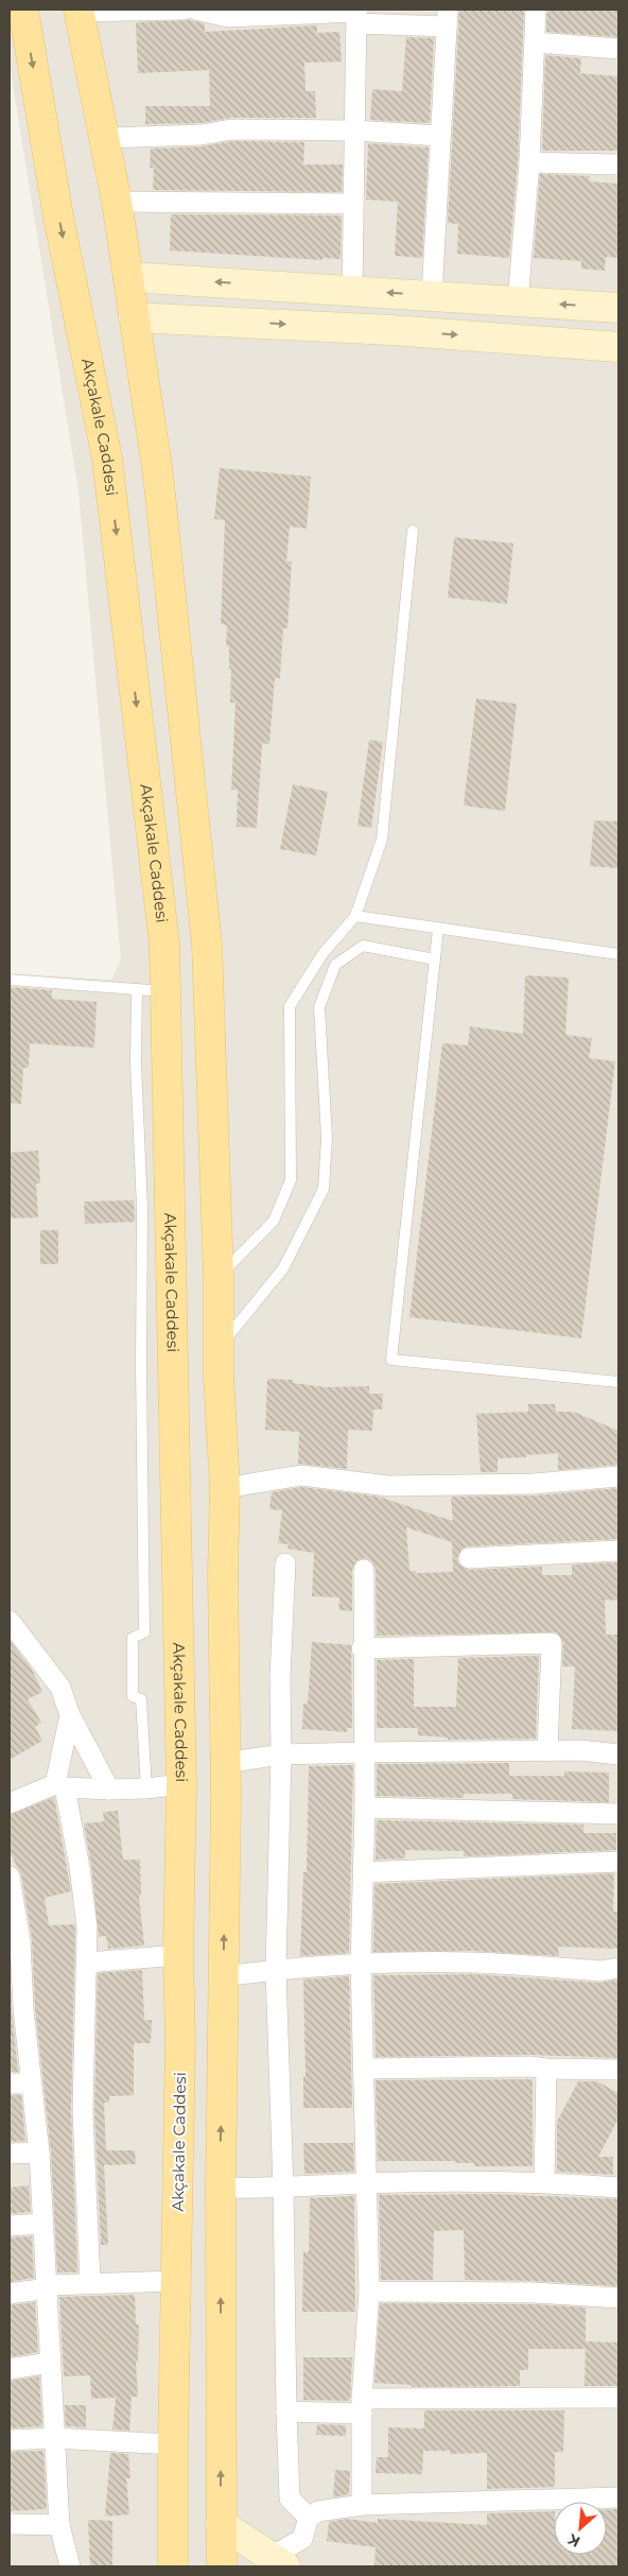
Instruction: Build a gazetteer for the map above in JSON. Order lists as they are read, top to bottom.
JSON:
{
  "streets": {
    "main road": ["Akçakale Caddesi"]
  },
  "north": "bottom left"
}
